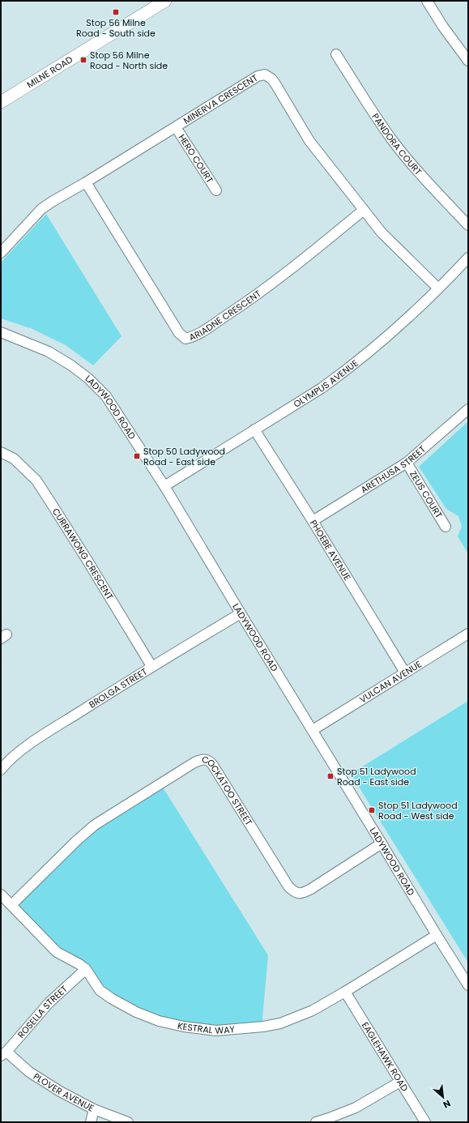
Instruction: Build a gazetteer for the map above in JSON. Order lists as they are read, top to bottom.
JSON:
{
  "streets": {
    "main road": ["MILNE ROAD"],
    "street": [
      "MINERVA CRESCENT",
      "PANDORA COURT",
      "HERO COURT",
      "ARIADNE CRESCENT",
      "OLYMPUS AVENUE",
      "LADYWOOD ROAD",
      "ARETHUSA STREET",
      "ZEUS COURT",
      "PHOEBE AVENUE",
      "CURRAWONG CRESCENT",
      "VULCAN AVENUE",
      "BROLGA STREET",
      "COCKATOO STREET",
      "ROSELLA STREET",
      "KESTRAL WAY",
      "EAGLEHAWK ROAD",
      "PLOVER AVENUE"
    ]
  },
  "crossings": [
    ["MINERVA CRESCENT", "HERO COURT"],
    ["MINERVA CRESCENT", "ARIADNE CRESCENT"],
    ["MINERVA CRESCENT", "OLYMPUS AVENUE"],
    ["OLYMPUS AVENUE", "LADYWOOD ROAD"],
    ["OLYMPUS AVENUE", "PHOEBE AVENUE"],
    ["LADYWOOD ROAD", "VULCAN AVENUE"],
    ["LADYWOOD ROAD", "BROLGA STREET"],
    ["LADYWOOD ROAD", "COCKATOO STREET"],
    ["LADYWOOD ROAD", "KESTRAL WAY"],
    ["ARETHUSA STREET", "ZEUS COURT"],
    ["ARETHUSA STREET", "PHOEBE AVENUE"],
    ["PHOEBE AVENUE", "VULCAN AVENUE"],
    ["CURRAWONG CRESCENT", "BROLGA STREET"],
    ["COCKATOO STREET", "KESTRAL WAY"],
    ["ROSELLA STREET", "KESTRAL WAY"],
    ["ROSELLA STREET", "PLOVER AVENUE"],
    ["KESTRAL WAY", "EAGLEHAWK ROAD"]
  ],
  "places": {
    "transit": [
      "Stop 56 Milne Road - South side",
      "Stop 56 Milne Road - North side",
      "Stop 50 Ladywood Road - East side",
      "Stop 51 Ladywood Road - East side",
      "Stop 51 Ladywood Road - West side"
    ]
  },
  "north": "bottom right"
}
